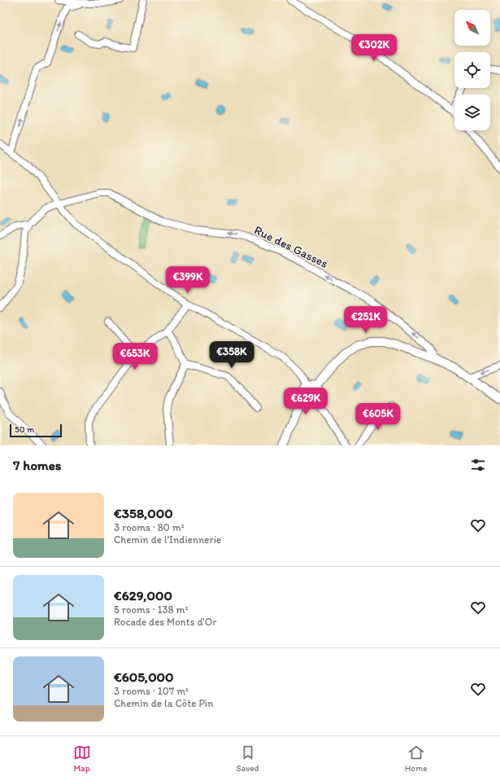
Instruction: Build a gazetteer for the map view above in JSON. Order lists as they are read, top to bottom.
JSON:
{
  "streets": {
    "street": ["Rue des Gasses"]
  },
  "one_way": ["Rue des Gasses"],
  "scale_bar": "50 m",
  "north": "top left",
  "page": {
    "price": [
      "€302K",
      "€399K",
      "€251K",
      "€358K",
      "€653K",
      "€629K",
      "€605K"
    ],
    "scale": "50 m",
    "heading": "7 homes",
    "list": [
      {
        "name": "€358,000",
        "note": "3 rooms · 80 m² · Chemin de l'Indiennerie"
      },
      {
        "name": "€629,000",
        "note": "5 rooms · 138 m² · Rocade des Monts d'Or"
      },
      {
        "name": "€605,000",
        "note": "3 rooms · 107 m² · Chemin de la Côte Pin"
      }
    ],
    "tabs": ["Map", "Saved", "Home"]
  }
}
